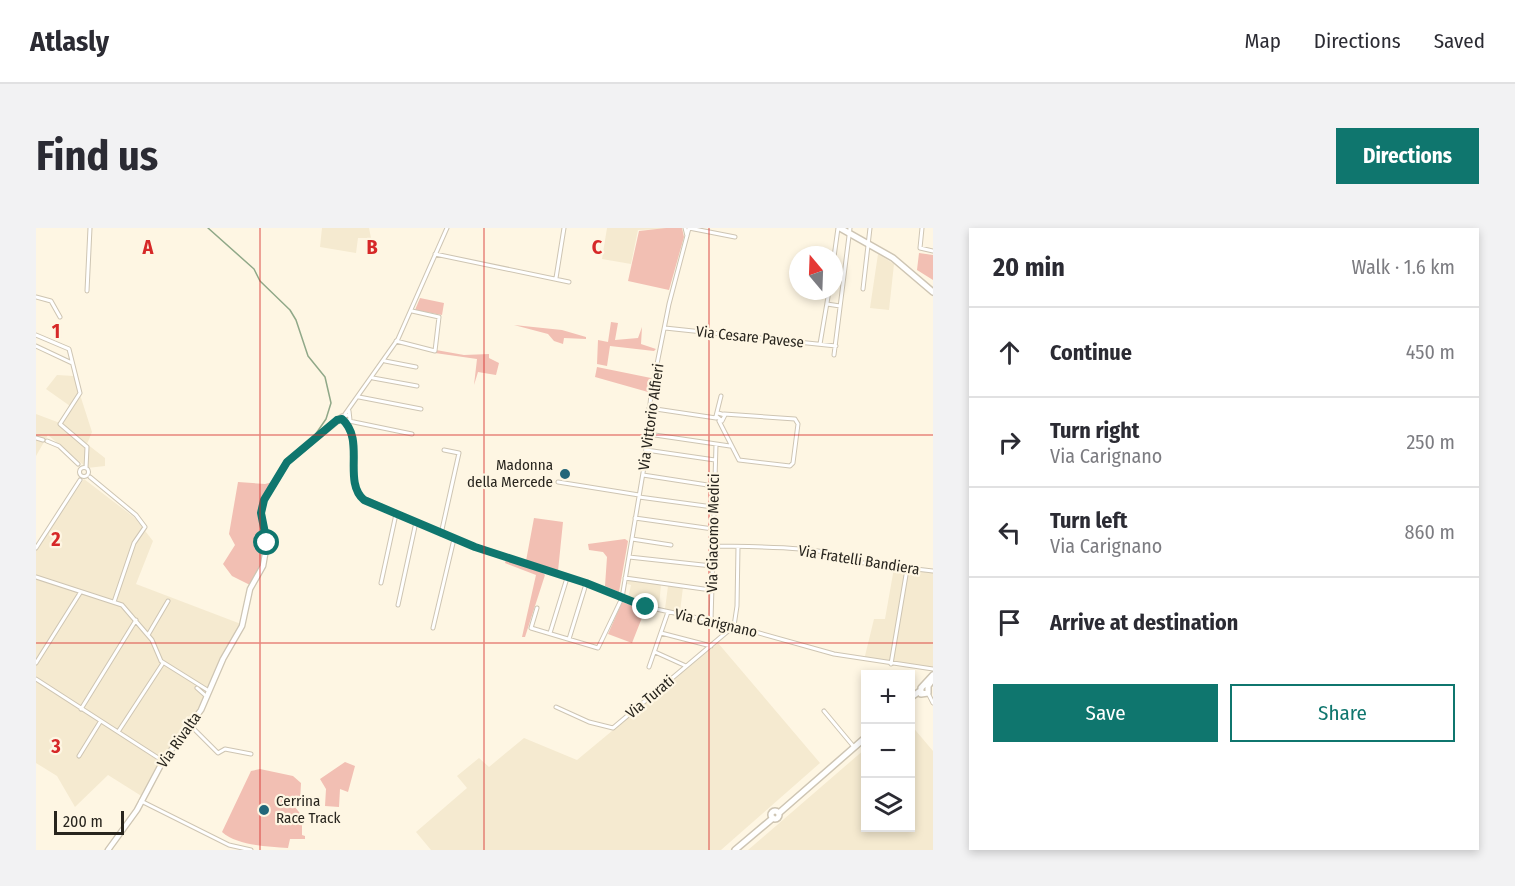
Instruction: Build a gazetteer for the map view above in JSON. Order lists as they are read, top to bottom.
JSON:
{
  "streets": {
    "street": [
      "Via Cesare Pavese",
      "Via Vittorio Alfieri",
      "Via Giacomo Medici",
      "Via Fratelli Bandiera",
      "Via Carignano",
      "Via Turati",
      "Via Rivalta"
    ]
  },
  "crossings": [
    ["Via Cesare Pavese", "Via Vittorio Alfieri"],
    ["Via Vittorio Alfieri", "Via Carignano"],
    ["Via Giacomo Medici", "Via Fratelli Bandiera"],
    ["Via Giacomo Medici", "Via Carignano"],
    ["Via Carignano", "Via Turati"],
    ["Via Carignano", "Via Rivalta"]
  ],
  "places": ["Madonna della Mercede", "Cerrina Race Track"],
  "scale_bar": "200 m",
  "north": "top",
  "page": {
    "header": "Atlasly",
    "nav": ["Map", "Directions", "Saved"],
    "buttons": [
      "Directions",
      ["Save", "Share"]
    ],
    "title": "Find us",
    "heading": ["20 min", "Walk · 1.6 km"],
    "list": [
      ["Continue", "450 m"],
      ["Turn right", "Via Carignano", "250 m"],
      ["Turn left", "Via Carignano", "860 m"],
      "Arrive at destination"
    ],
    "map_buttons": ["+", "−"],
    "scale": "200 m"
  },
  "grid": {
    "columns": ["A", "B", "C"],
    "rows": ["1", "2", "3"]
  }
}
